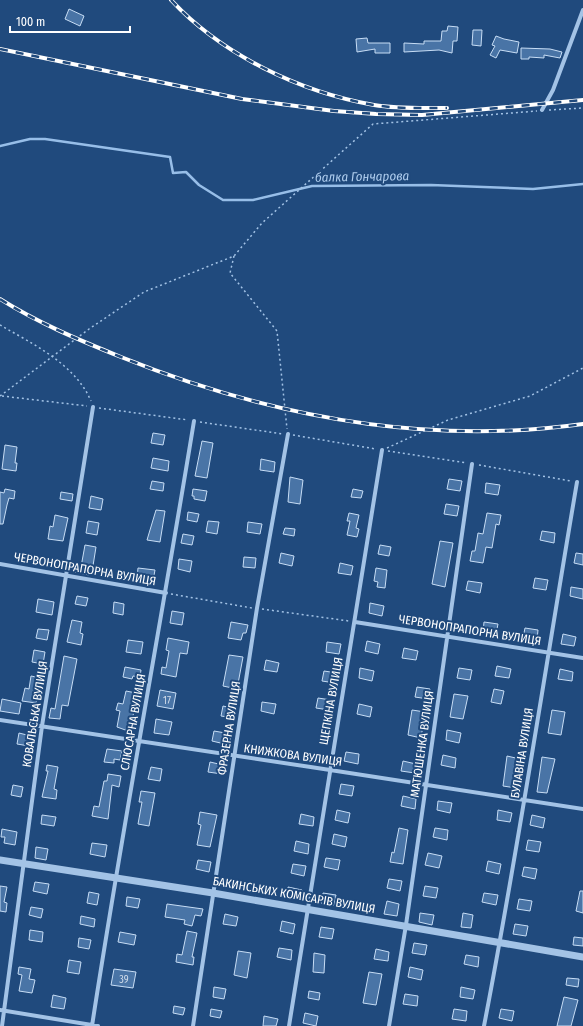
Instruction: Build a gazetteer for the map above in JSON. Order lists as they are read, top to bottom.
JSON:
{
  "streets": {
    "street": [
      "ЧЕРВОНОПРАПОРНА ВУЛИЦЯ",
      "ЩЕПКІНА ВУЛИЦЯ",
      "КОВАЛЬСЬКА ВУЛИЦЯ",
      "СЛЮСАРНА ВУЛИЦЯ",
      "ФРАЗЕРНА ВУЛИЦЯ",
      "МАТЮШЕНКА ВУЛИЦЯ",
      "БУЛАВІНА ВУЛИЦЯ",
      "КНИЖКОВА ВУЛИЦЯ",
      "БАКИНСЬКИХ КОМІСАРІВ ВУЛИЦЯ"
    ]
  },
  "crossings": [
    ["ЧЕРВОНОПРАПОРНА ВУЛИЦЯ", "ЩЕПКІНА ВУЛИЦЯ"],
    ["ЧЕРВОНОПРАПОРНА ВУЛИЦЯ", "КОВАЛЬСЬКА ВУЛИЦЯ"],
    ["ЧЕРВОНОПРАПОРНА ВУЛИЦЯ", "СЛЮСАРНА ВУЛИЦЯ"],
    ["ЧЕРВОНОПРАПОРНА ВУЛИЦЯ", "МАТЮШЕНКА ВУЛИЦЯ"],
    ["ЧЕРВОНОПРАПОРНА ВУЛИЦЯ", "БУЛАВІНА ВУЛИЦЯ"],
    ["ЩЕПКІНА ВУЛИЦЯ", "КНИЖКОВА ВУЛИЦЯ"],
    ["ЩЕПКІНА ВУЛИЦЯ", "БАКИНСЬКИХ КОМІСАРІВ ВУЛИЦЯ"],
    ["КОВАЛЬСЬКА ВУЛИЦЯ", "КНИЖКОВА ВУЛИЦЯ"],
    ["КОВАЛЬСЬКА ВУЛИЦЯ", "БАКИНСЬКИХ КОМІСАРІВ ВУЛИЦЯ"],
    ["СЛЮСАРНА ВУЛИЦЯ", "КНИЖКОВА ВУЛИЦЯ"],
    ["СЛЮСАРНА ВУЛИЦЯ", "БАКИНСЬКИХ КОМІСАРІВ ВУЛИЦЯ"],
    ["ФРАЗЕРНА ВУЛИЦЯ", "КНИЖКОВА ВУЛИЦЯ"],
    ["ФРАЗЕРНА ВУЛИЦЯ", "БАКИНСЬКИХ КОМІСАРІВ ВУЛИЦЯ"],
    ["МАТЮШЕНКА ВУЛИЦЯ", "КНИЖКОВА ВУЛИЦЯ"],
    ["МАТЮШЕНКА ВУЛИЦЯ", "БАКИНСЬКИХ КОМІСАРІВ ВУЛИЦЯ"],
    ["БУЛАВІНА ВУЛИЦЯ", "КНИЖКОВА ВУЛИЦЯ"],
    ["БУЛАВІНА ВУЛИЦЯ", "БАКИНСЬКИХ КОМІСАРІВ ВУЛИЦЯ"]
  ],
  "water": ["балка Гончарова"],
  "house_numbers": ["17", "39"],
  "scale_bar": "100 m"
}
